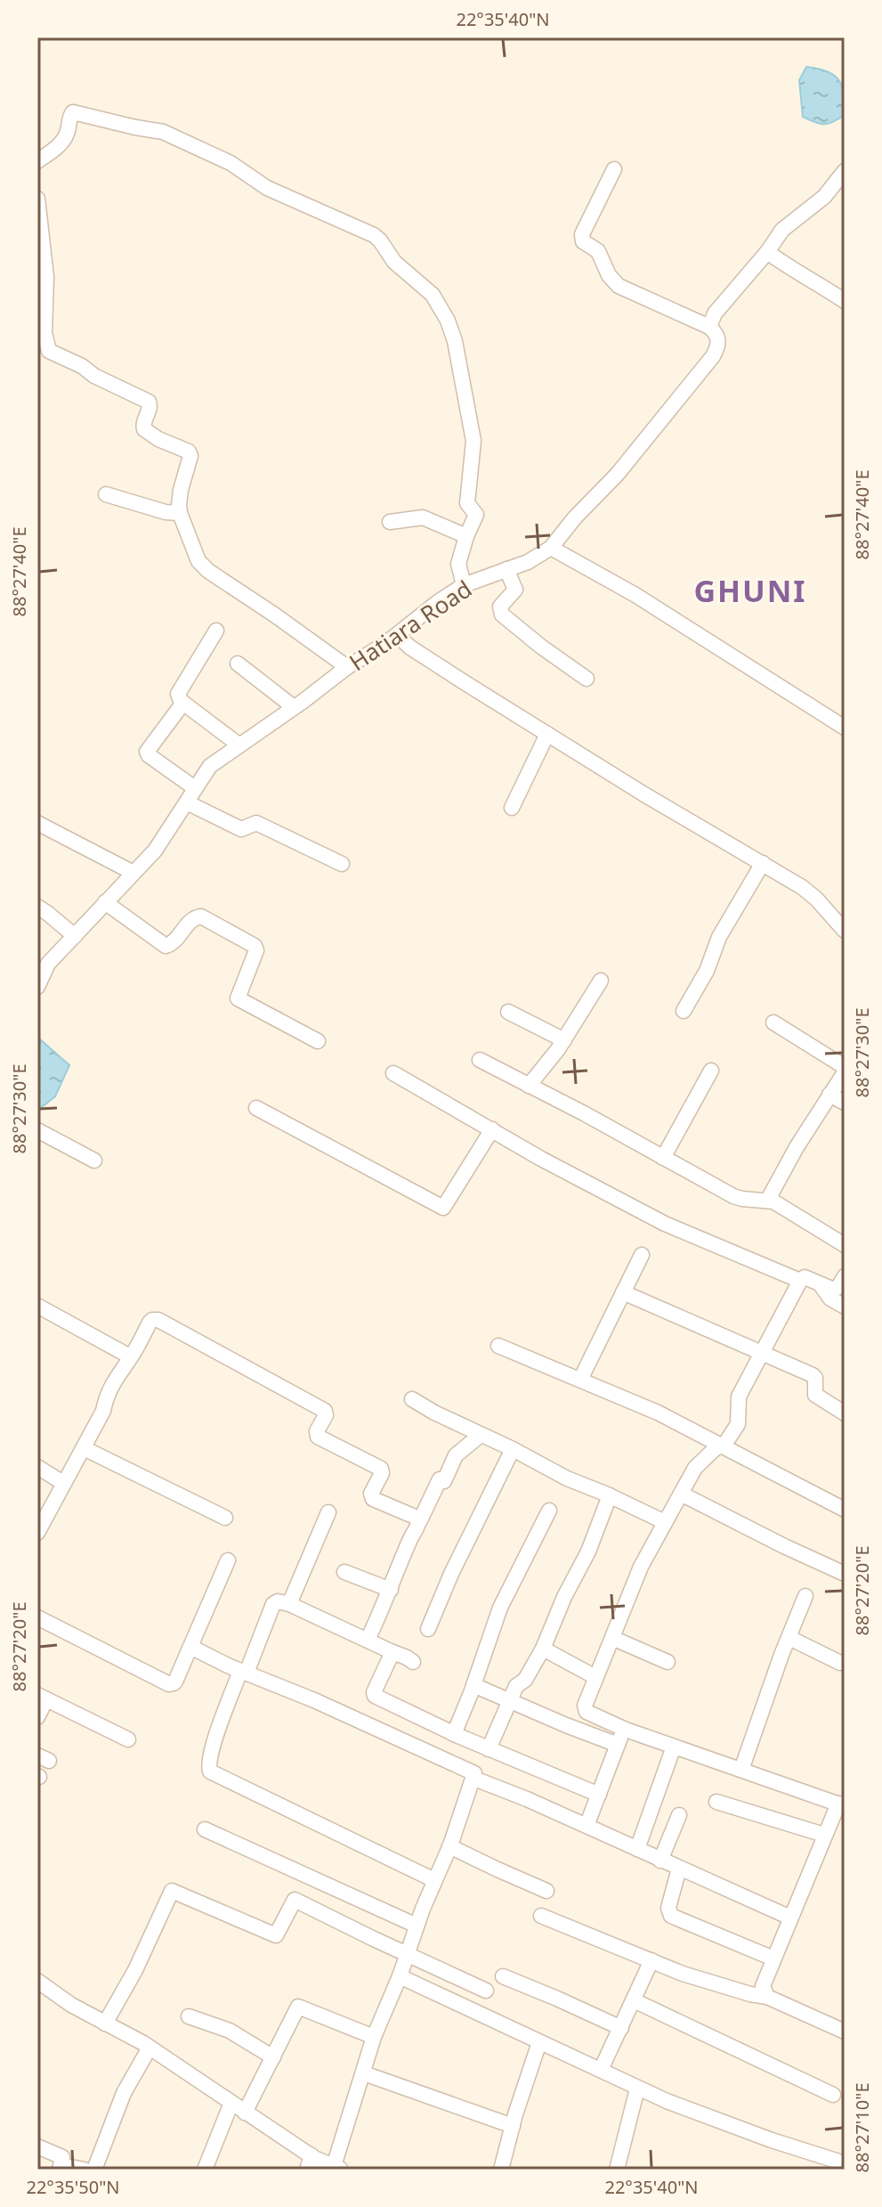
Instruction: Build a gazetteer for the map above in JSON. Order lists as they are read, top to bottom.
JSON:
{
  "streets": {
    "street": ["Hatiara Road"]
  },
  "districts": ["GHUNI"],
  "coordinates": [
    "22°35'40\"N",
    "88°27'40\"E",
    "88°27'30\"E",
    "88°27'20\"E",
    "88°27'10\"E",
    "22°35'50\"N"
  ]
}
